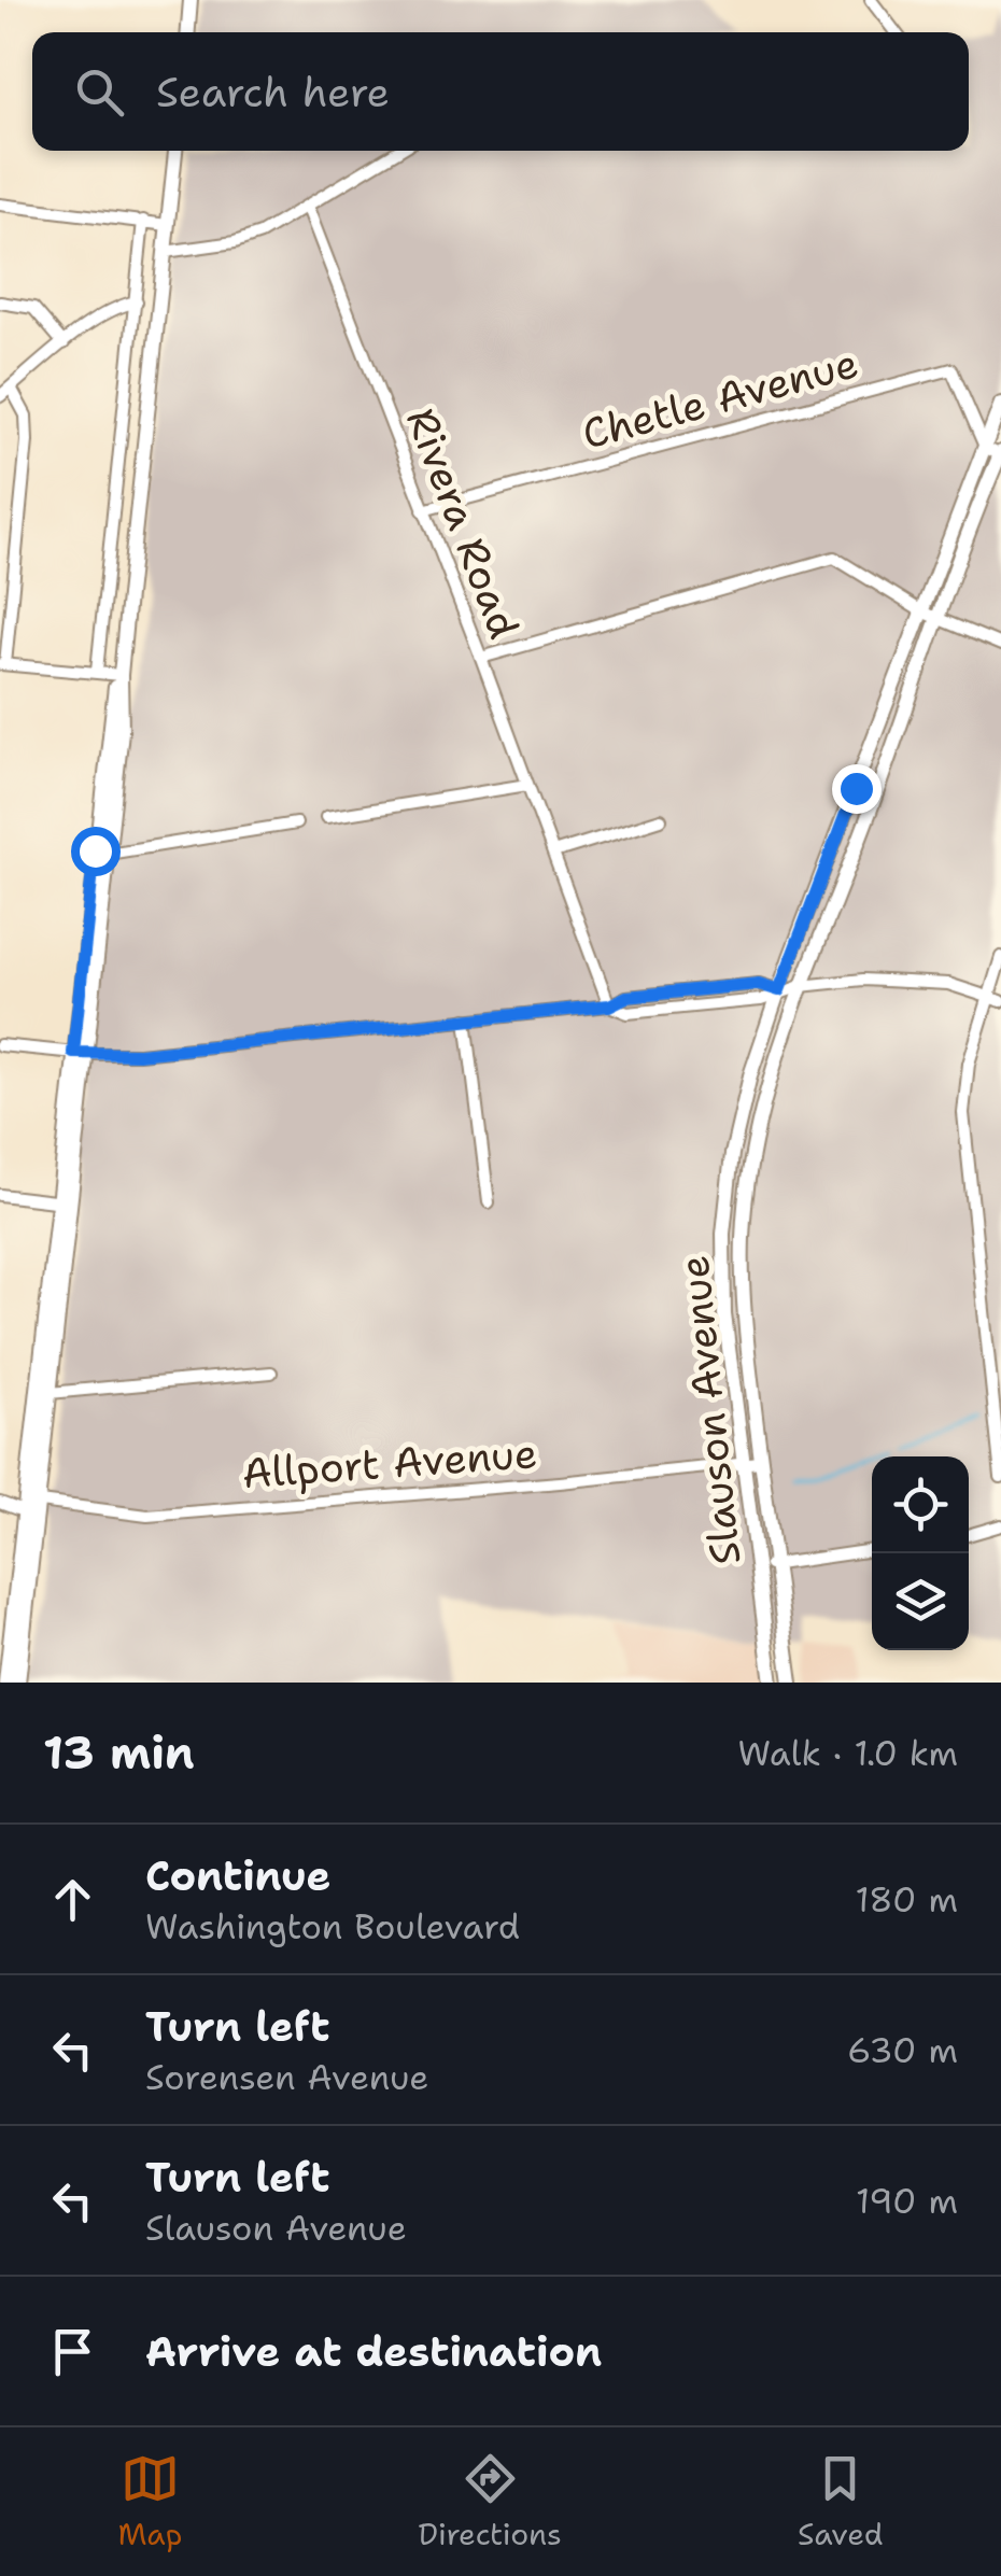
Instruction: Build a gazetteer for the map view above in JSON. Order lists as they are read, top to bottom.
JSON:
{
  "streets": {
    "main road": ["Slauson Avenue"],
    "street": ["Chetle Avenue", "Rivera Road", "Allport Avenue"]
  },
  "crossings": [
    ["Chetle Avenue", "Rivera Road"],
    ["Chetle Avenue", "Slauson Avenue"],
    ["Slauson Avenue", "Allport Avenue"]
  ],
  "page": {
    "search": "Search here",
    "heading": ["13 min", "Walk · 1.0 km"],
    "list": [
      ["Continue", "Washington Boulevard", "180 m"],
      ["Turn left", "Sorensen Avenue", "630 m"],
      ["Turn left", "Slauson Avenue", "190 m"],
      "Arrive at destination"
    ],
    "nav": ["Map", "Directions", "Saved"]
  }
}
